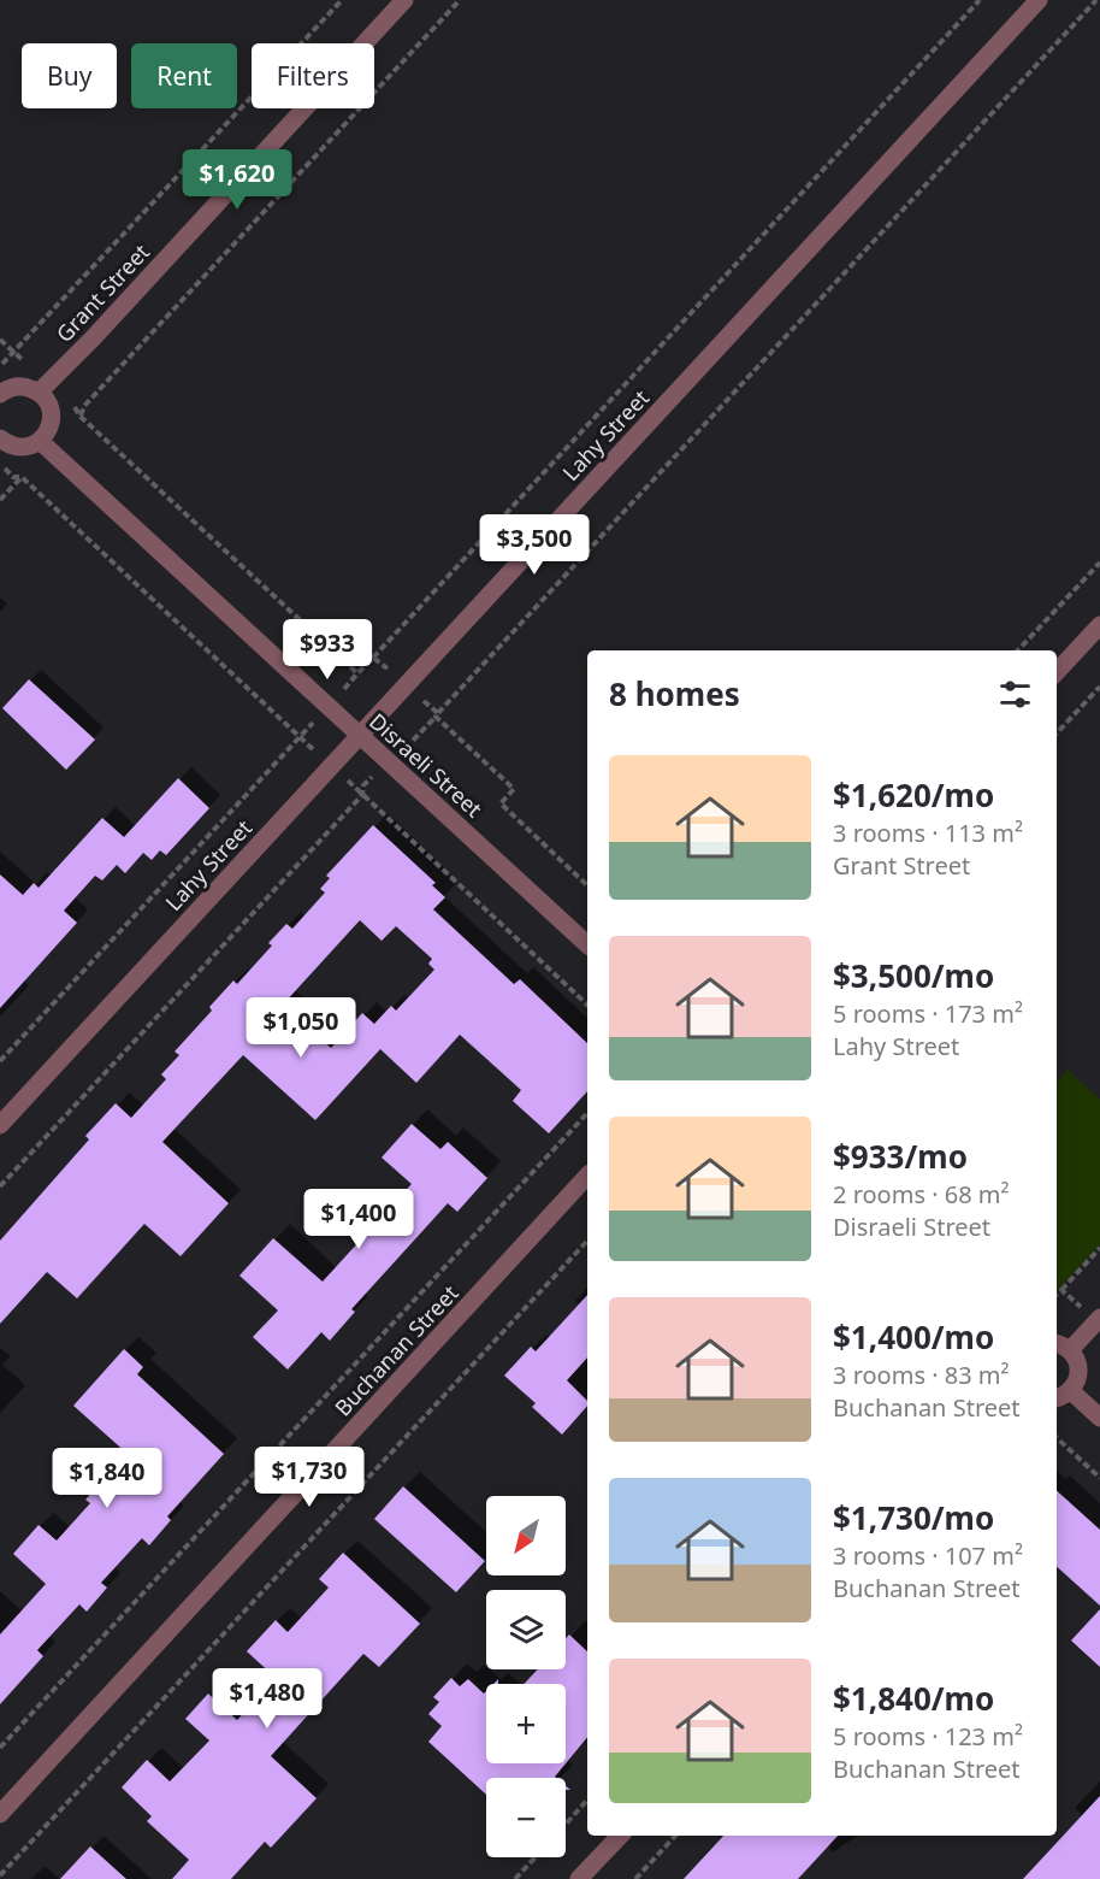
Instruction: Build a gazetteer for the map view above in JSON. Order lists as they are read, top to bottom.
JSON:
{
  "streets": {
    "street": [
      "Grant Street",
      "Lahy Street",
      "Disraeli Street",
      "Buchanan Street"
    ]
  },
  "crossings": [
    ["Lahy Street", "Disraeli Street"]
  ],
  "north": "bottom left",
  "page": {
    "chip": ["Buy", "Rent", "Filters"],
    "price": [
      "$1,620",
      "$3,500",
      "$933",
      "$1,050",
      "$1,400",
      "$1,730",
      "$1,840",
      "$1,480"
    ],
    "heading": "8 homes",
    "list": [
      {
        "name": "$1,620/mo",
        "note": "3 rooms · 113 m² · Grant Street"
      },
      {
        "name": "$3,500/mo",
        "note": "5 rooms · 173 m² · Lahy Street"
      },
      {
        "name": "$933/mo",
        "note": "2 rooms · 68 m² · Disraeli Street"
      },
      {
        "name": "$1,400/mo",
        "note": "3 rooms · 83 m² · Buchanan Street"
      },
      {
        "name": "$1,730/mo",
        "note": "3 rooms · 107 m² · Buchanan Street"
      },
      {
        "name": "$1,840/mo",
        "note": "5 rooms · 123 m² · Buchanan Street"
      }
    ],
    "map_buttons": ["+", "−"]
  }
}
